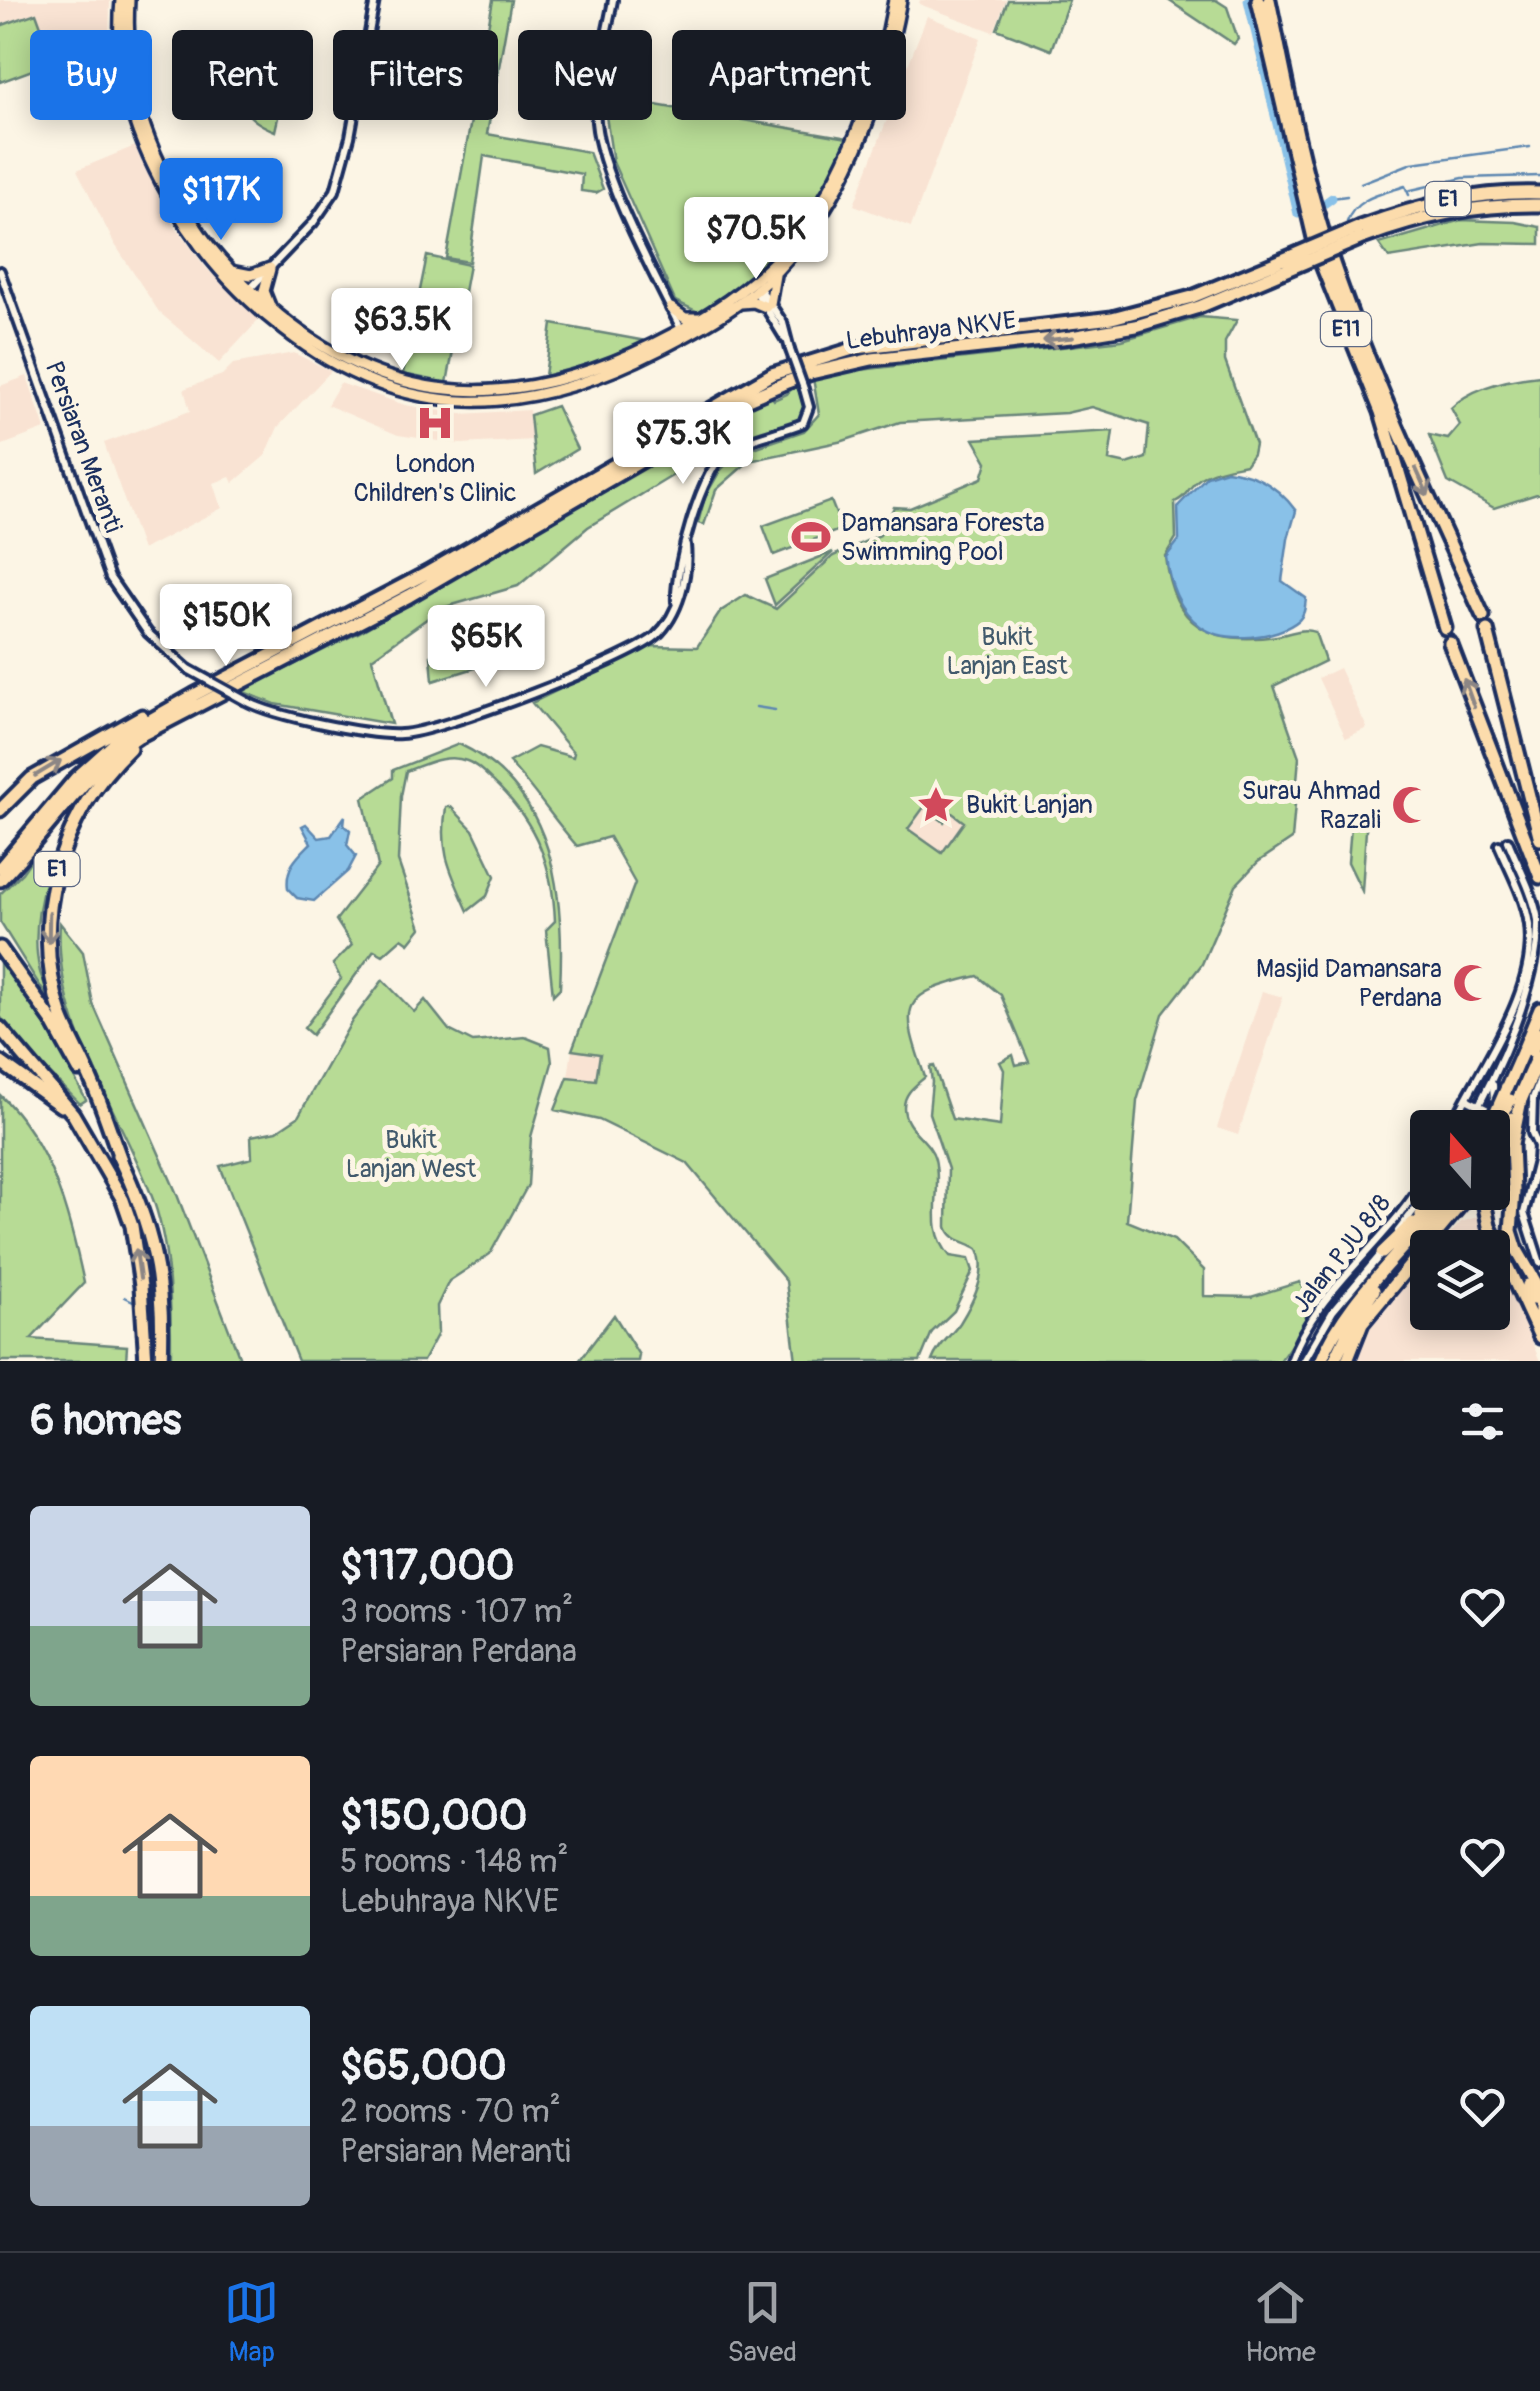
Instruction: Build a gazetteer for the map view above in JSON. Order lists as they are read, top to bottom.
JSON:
{
  "streets": {
    "highway": ["E1", "E11", "Lebuhraya NKVE"],
    "street": ["Persiaran Meranti", "Jalan PJU 8/8"]
  },
  "crossings": [
    ["E1", "Lebuhraya NKVE"]
  ],
  "parks": ["Bukit Lanjan East", "Bukit Lanjan West"],
  "places": {
    "hospital": ["London Children's Clinic"],
    "sports": ["Damansara Foresta Swimming Pool"],
    "place": ["Bukit Lanjan"],
    "mosque": ["Surau Ahmad Razali", "Masjid Damansara Perdana"]
  },
  "north": "top",
  "page": {
    "chip": [
      "Buy",
      "Rent",
      "Filters",
      "New",
      "Apartment"
    ],
    "price": [
      "$117K",
      "$70.5K",
      "$63.5K",
      "$75.3K",
      "$150K",
      "$65K"
    ],
    "heading": "6 homes",
    "list": [
      {
        "name": "$117,000",
        "note": "3 rooms · 107 m² · Persiaran Perdana"
      },
      {
        "name": "$150,000",
        "note": "5 rooms · 148 m² · Lebuhraya NKVE"
      },
      {
        "name": "$65,000",
        "note": "2 rooms · 70 m² · Persiaran Meranti"
      }
    ],
    "tabs": ["Map", "Saved", "Home"]
  }
}
